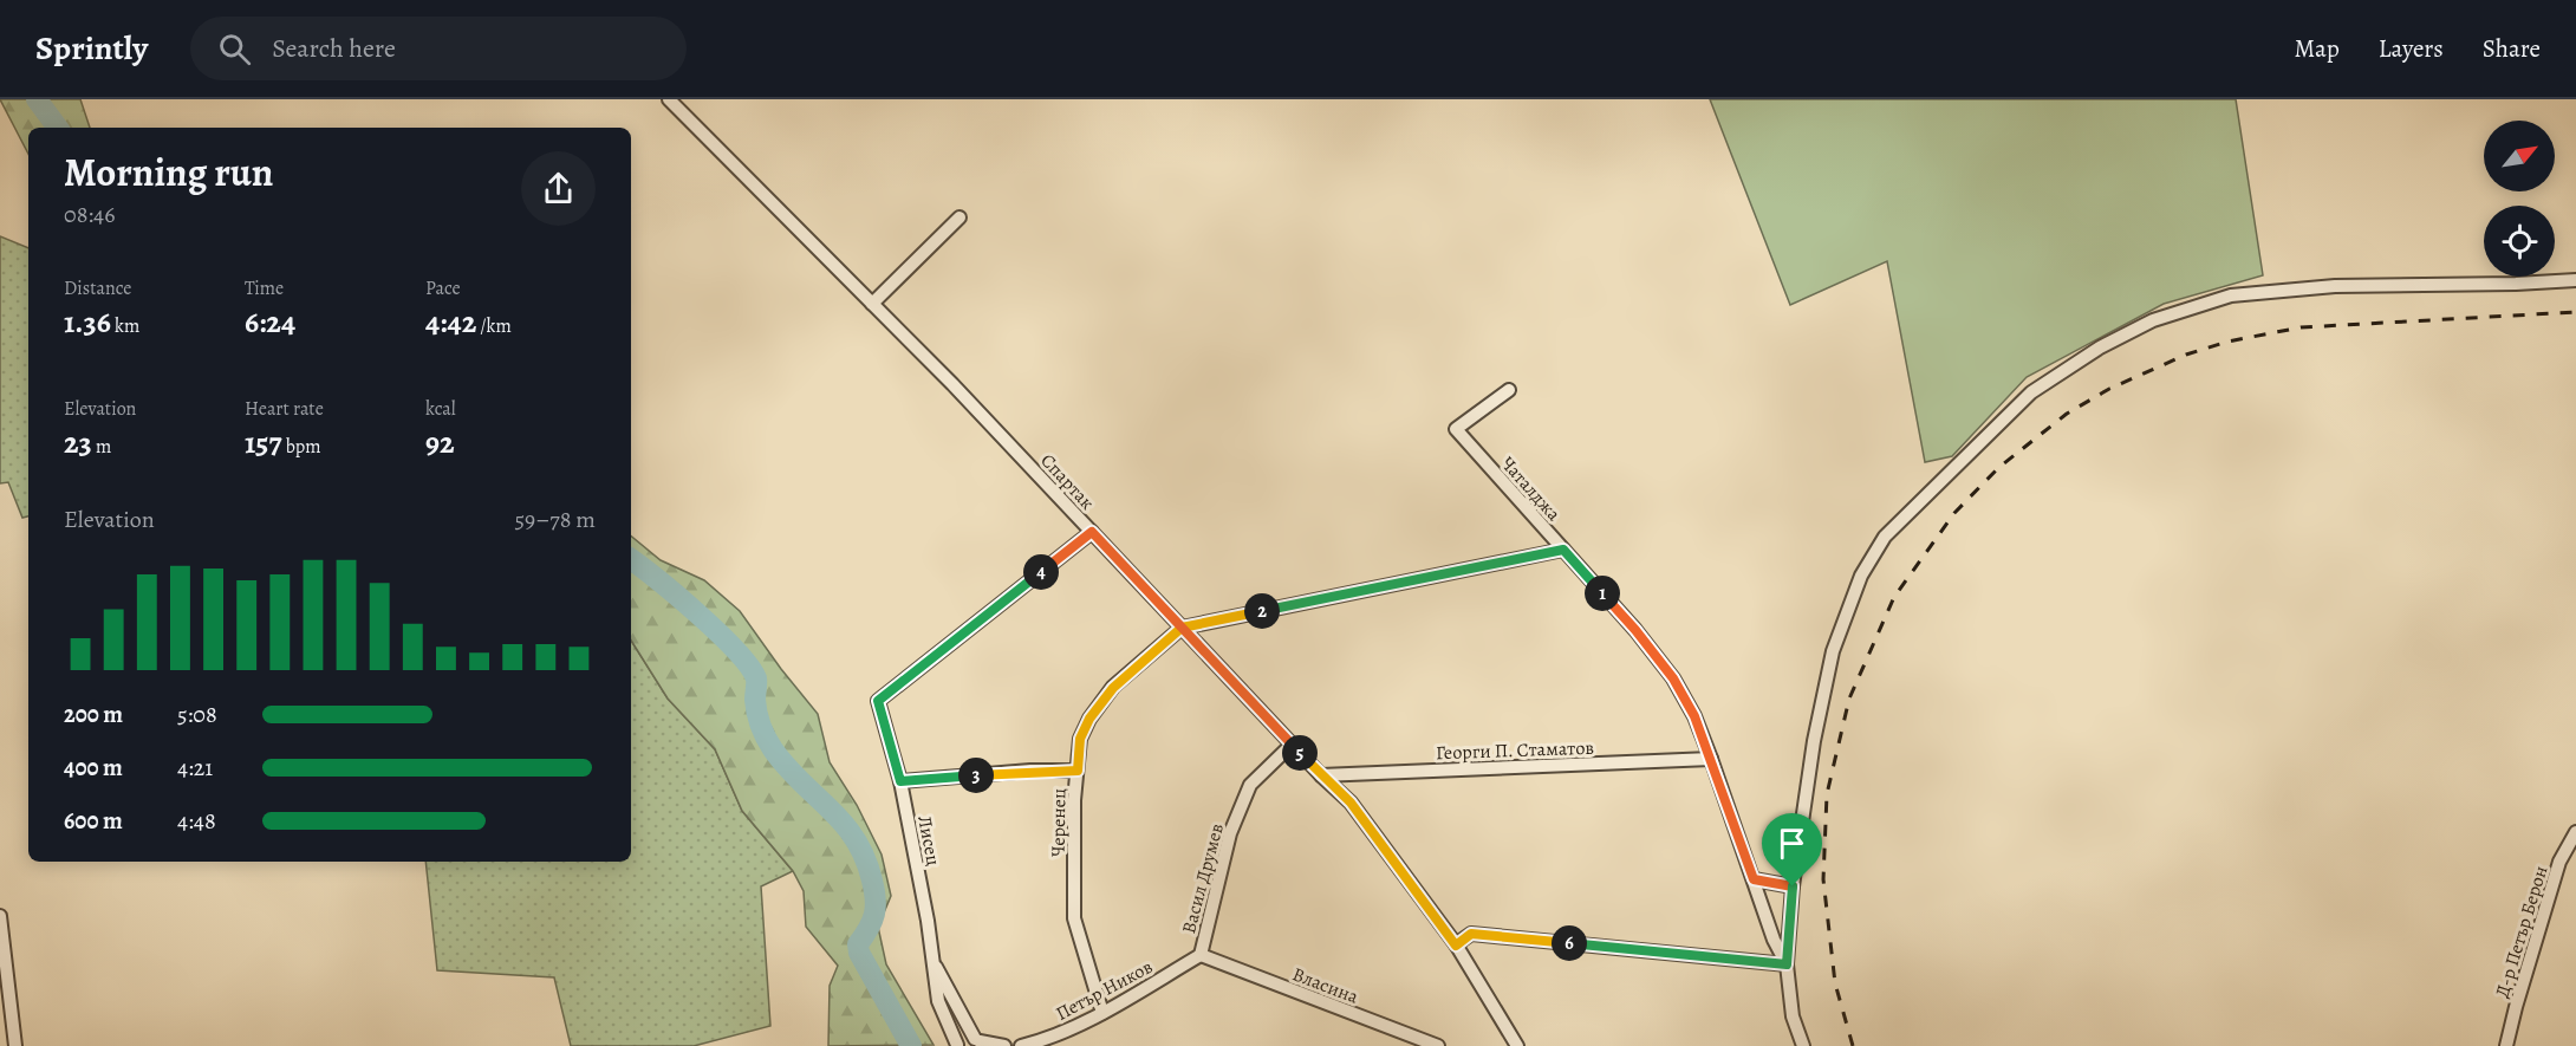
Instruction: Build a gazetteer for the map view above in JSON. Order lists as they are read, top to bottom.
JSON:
{
  "streets": {
    "street": [
      "Спартак",
      "Чаталджа",
      "Георги П. Стаматов",
      "Черенец",
      "Лисец",
      "Васил Друмев",
      "Д-р Петър Берон",
      "Власина",
      "Петър Ников"
    ]
  },
  "crossings": [
    ["Спартак", "Георги П. Стаматов"],
    ["Спартак", "Черенец"],
    ["Спартак", "Лисец"],
    ["Спартак", "Васил Друмев"],
    ["Чаталджа", "Георги П. Стаматов"],
    ["Черенец", "Петър Ников"],
    ["Васил Друмев", "Власина"],
    ["Васил Друмев", "Петър Ников"],
    ["Власина", "Петър Ников"]
  ],
  "north": "top right",
  "page": {
    "header": "Sprintly",
    "search": "Search here",
    "nav": ["Map", "Layers", "Share"],
    "heading": ["Morning run", "08:46"],
    "stats": [
      ["Distance", "1.36 km"],
      ["Time", "6:24"],
      ["Pace", "4:42 /km"],
      ["Elevation", "23 m"],
      ["Heart rate", "157 bpm"],
      ["kcal", "92"]
    ],
    "chart": ["Elevation", "59–78 m"],
    "pins": [
      "4",
      "1",
      "2",
      "5",
      "3",
      "6"
    ],
    "list": [
      {
        "name": "200 m",
        "note": "5:08"
      },
      {
        "name": "400 m",
        "note": "4:21"
      },
      {
        "name": "600 m",
        "note": "4:48"
      }
    ]
  }
}
